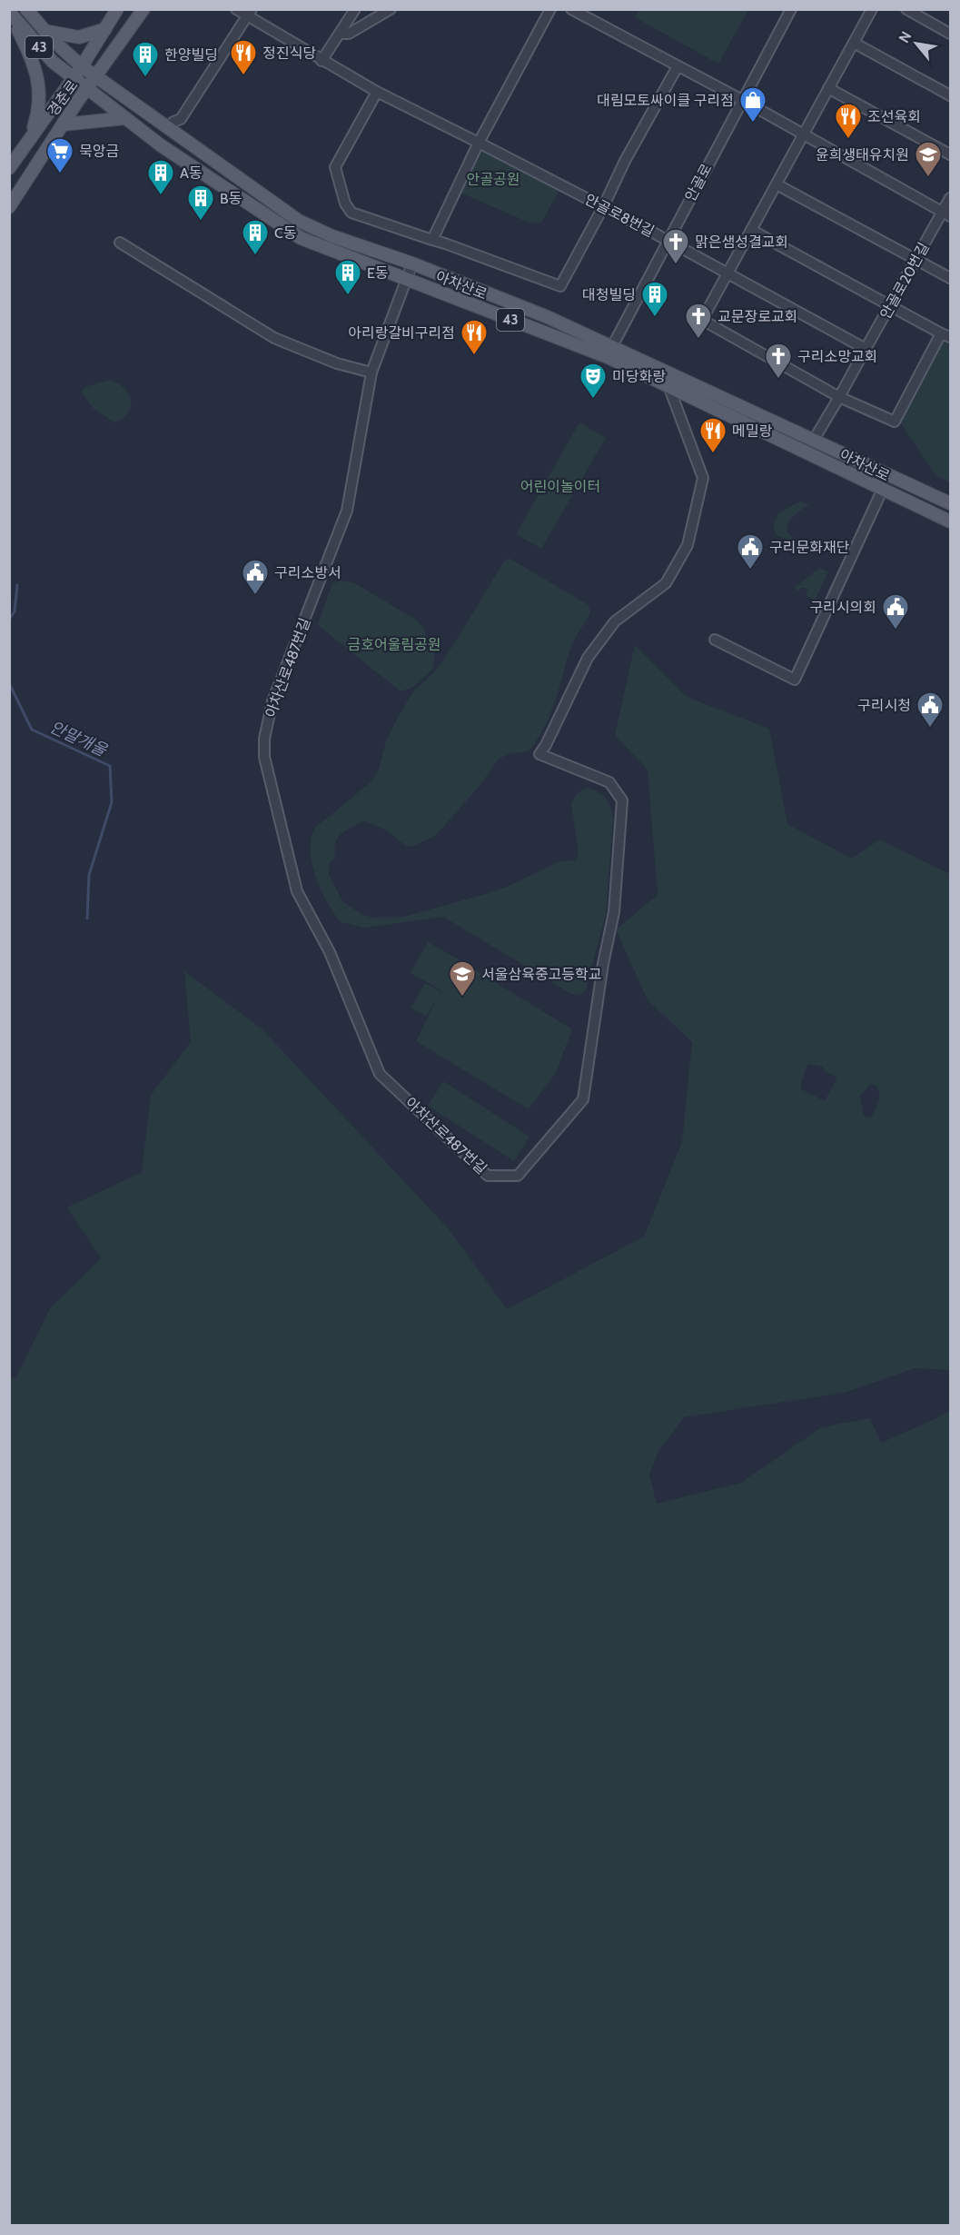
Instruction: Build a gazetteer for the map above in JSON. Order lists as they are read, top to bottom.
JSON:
{
  "streets": {
    "main road": ["43", "경춘로", "아차산로"],
    "street": [
      "안골로",
      "안골로8번길",
      "안골로20번길",
      "아차산로487번길"
    ]
  },
  "crossings": [
    ["43", "경춘로"],
    ["43", "아차산로"],
    ["경춘로", "아차산로"],
    ["안골로", "안골로8번길"],
    ["안골로", "아차산로"],
    ["안골로8번길", "안골로20번길"],
    ["아차산로", "아차산로487번길"]
  ],
  "water": ["안말개울"],
  "parks": ["안골공원", "어린이놀이터", "금호어울림공원"],
  "places": {
    "restaurant": [
      "정진식당",
      "조선육회",
      "아리랑갈비구리점",
      "메밀랑"
    ],
    "building": [
      "한양빌딩",
      "A동",
      "B동",
      "C동",
      "E동",
      "대청빌딩"
    ],
    "shop": ["대림모토싸이클 구리점"],
    "supermarket": ["묵앙금"],
    "school or university": ["윤희생태유치원", "서울삼육중고등학교"],
    "church": ["맑은샘성결교회", "교문장로교회", "구리소망교회"],
    "theatre": ["미당화랑"],
    "public building": [
      "구리문화재단",
      "구리소방서",
      "구리시의회",
      "구리시청"
    ]
  },
  "north": "top left"
}
